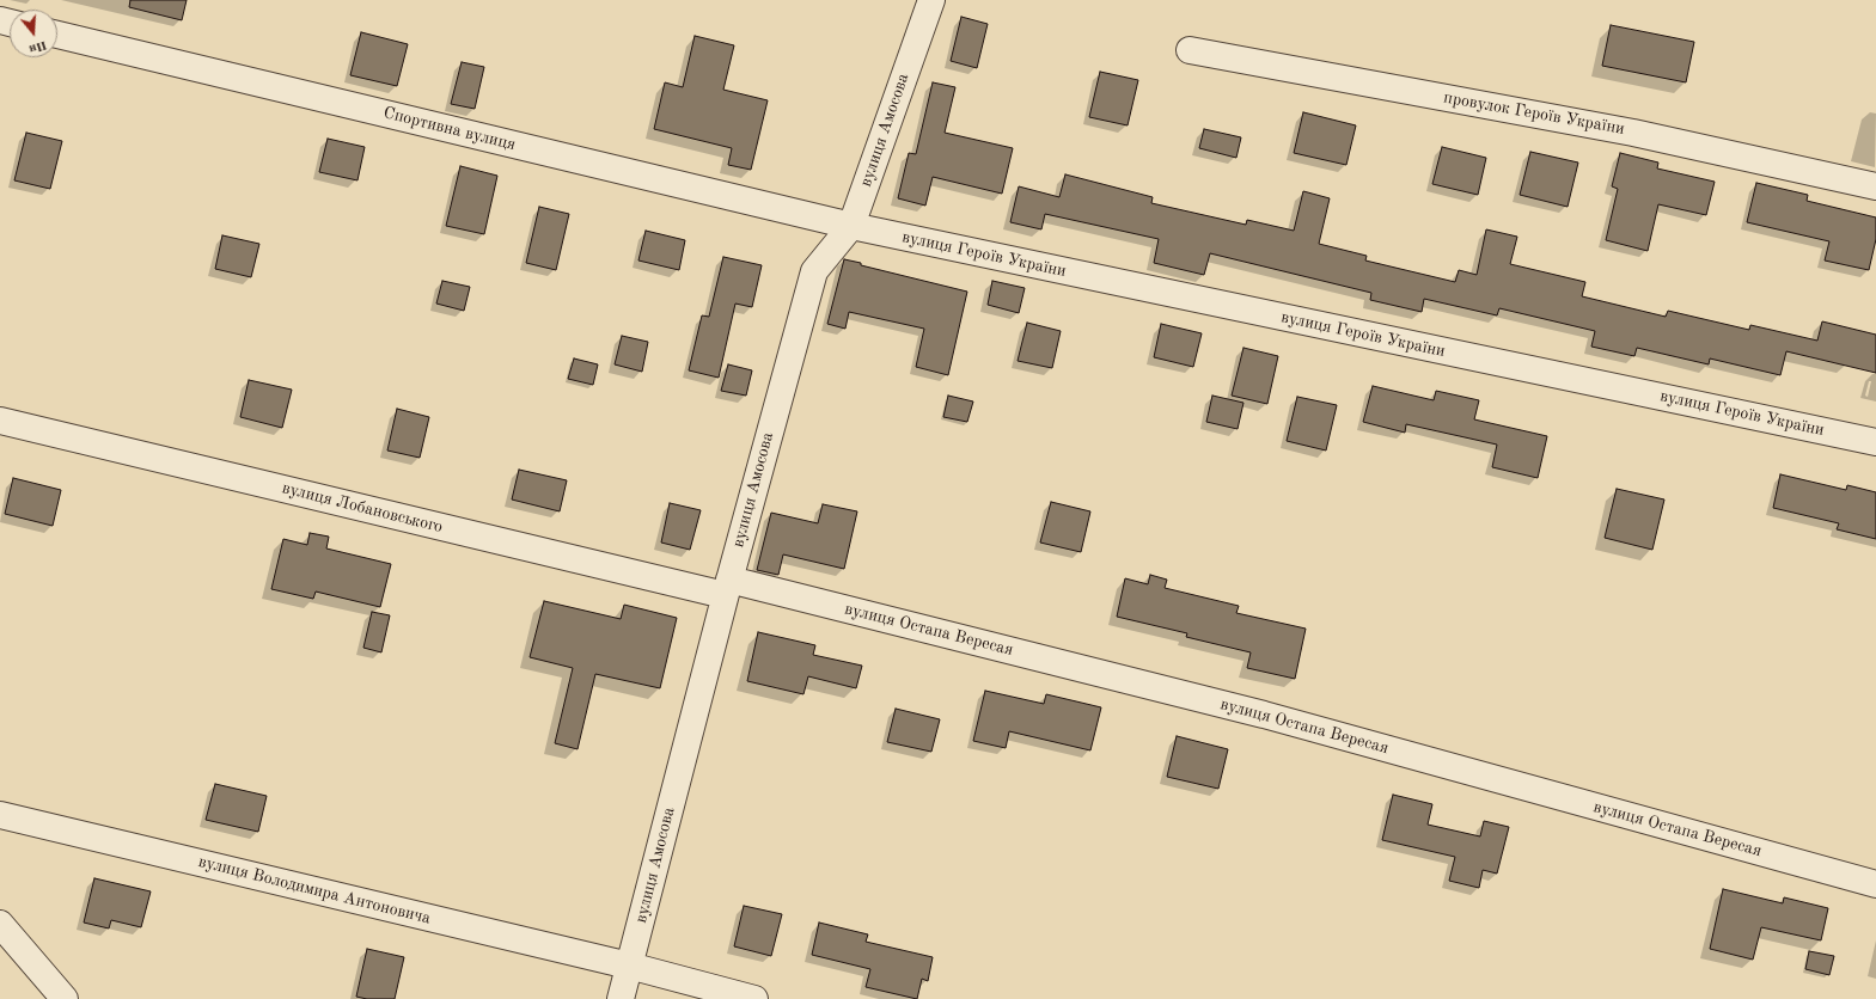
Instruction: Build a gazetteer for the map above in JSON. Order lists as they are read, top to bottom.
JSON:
{
  "streets": {
    "street": [
      "провулок Героїв України",
      "Спортивна вулиця",
      "вулиця Амосова",
      "вулиця Героїв України",
      "вулиця Лобановського",
      "вулиця Остапа Вересая",
      "вулиця Володимира Антоновича"
    ]
  },
  "crossings": [
    ["Спортивна вулиця", "вулиця Амосова"],
    ["Спортивна вулиця", "вулиця Героїв України"],
    ["вулиця Амосова", "вулиця Героїв України"],
    ["вулиця Амосова", "вулиця Лобановського"],
    ["вулиця Амосова", "вулиця Остапа Вересая"],
    ["вулиця Амосова", "вулиця Володимира Антоновича"],
    ["вулиця Лобановського", "вулиця Остапа Вересая"]
  ],
  "north": "bottom"
}
